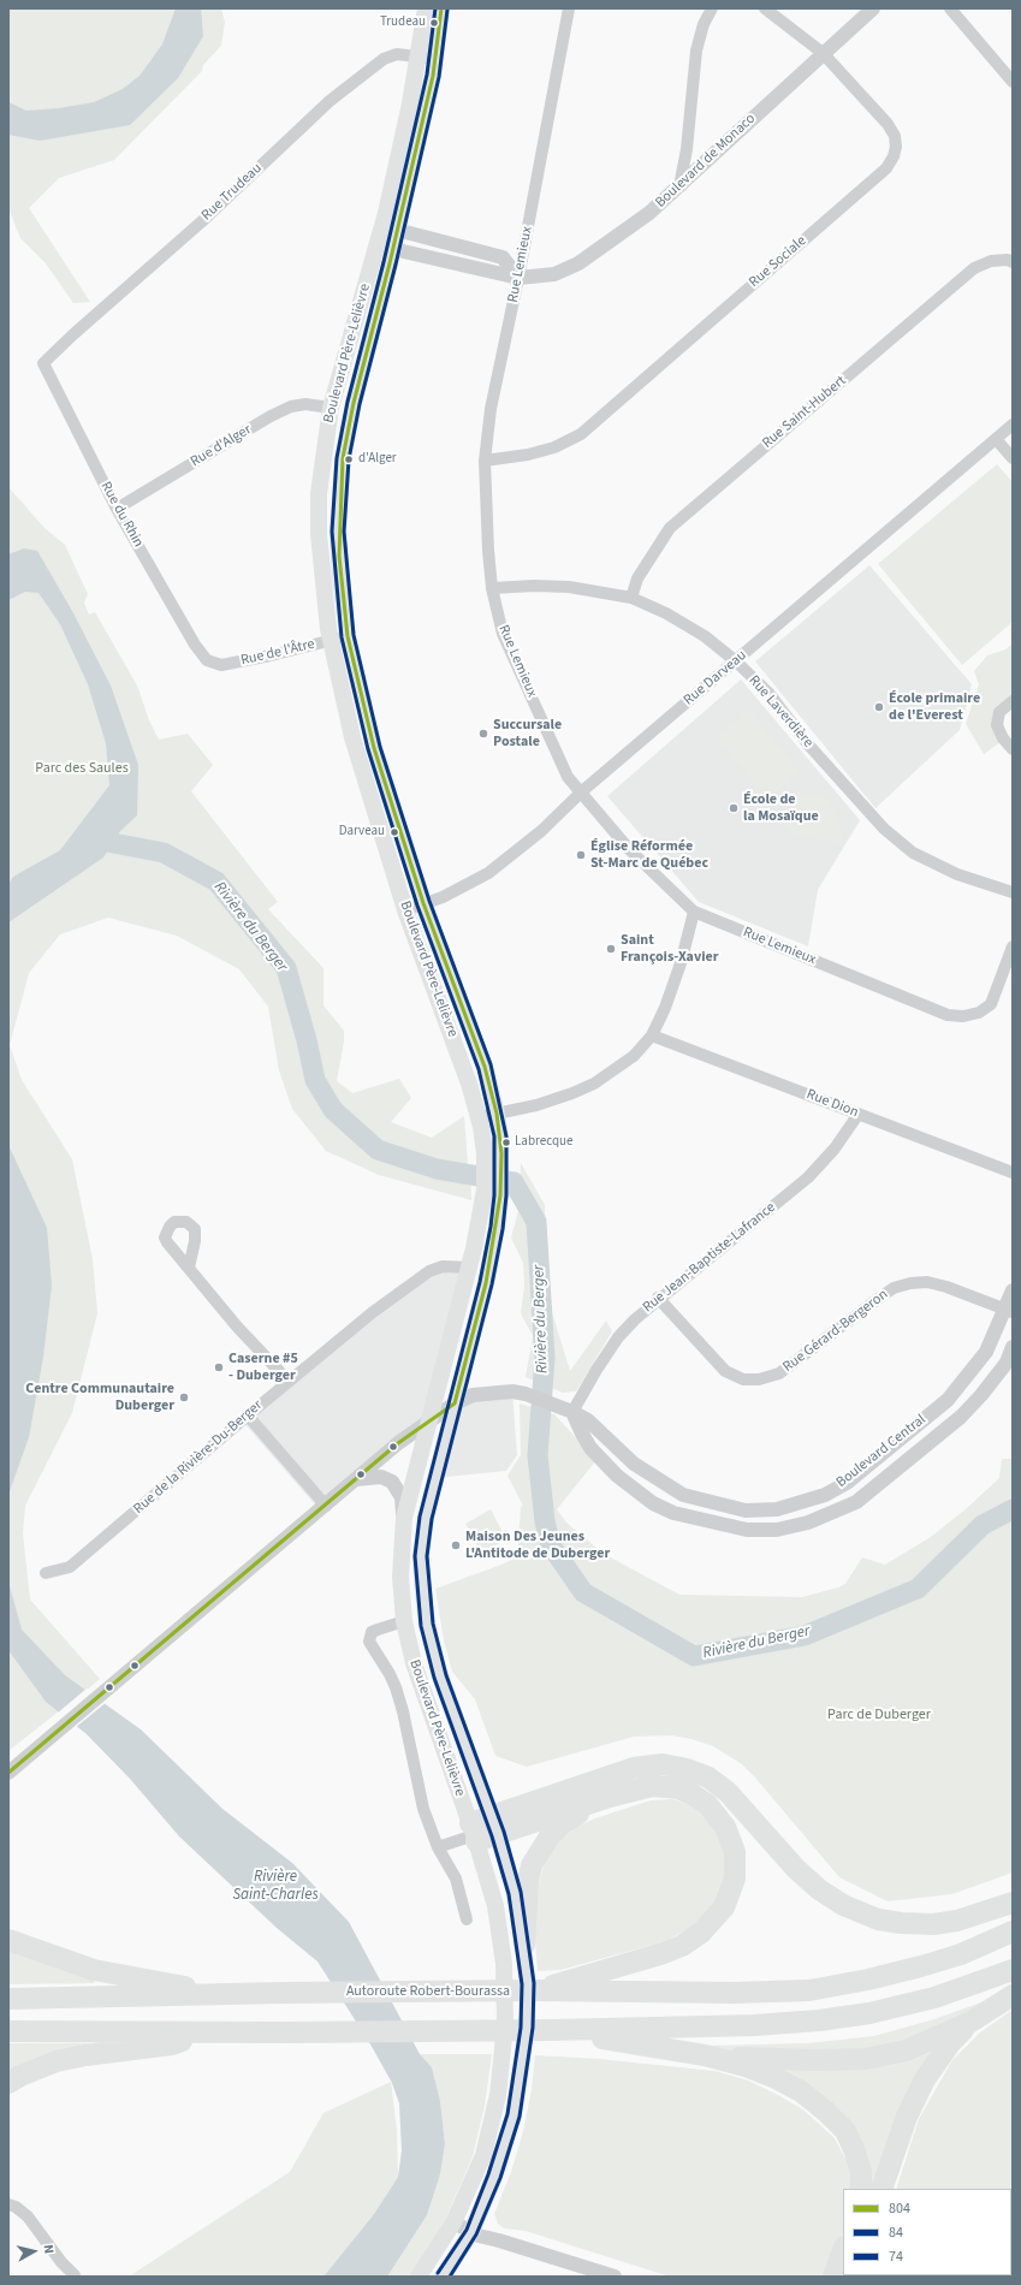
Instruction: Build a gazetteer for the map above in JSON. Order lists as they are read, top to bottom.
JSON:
{
  "streets": {
    "highway": ["Autoroute Robert-Bourassa"],
    "main road": ["Boulevard Père-Lelièvre"],
    "street": [
      "Boulevard de Monaco",
      "Rue Trudeau",
      "Rue Sociale",
      "Rue Lemieux",
      "Rue Saint-Hubert",
      "Rue d'Alger",
      "Rue du Rhin",
      "Rue de l'Âtre",
      "Rue Darveau",
      "Rue Laverdière",
      "Rue Dion",
      "Rue Jean-Baptiste-Lafrance",
      "Rue Gérard-Bergeron",
      "Boulevard Central",
      "Rue de la Rivière-Du-Berger"
    ]
  },
  "crossings": [
    ["Boulevard de Monaco", "Rue Sociale"],
    ["Boulevard de Monaco", "Rue Lemieux"],
    ["Boulevard de Monaco", "Boulevard Père-Lelièvre"],
    ["Rue Trudeau", "Boulevard Père-Lelièvre"],
    ["Rue Trudeau", "Rue du Rhin"],
    ["Rue Sociale", "Rue Lemieux"],
    ["Rue Lemieux", "Rue Darveau"],
    ["Rue Lemieux", "Rue Laverdière"],
    ["Boulevard Père-Lelièvre", "Rue d'Alger"],
    ["Boulevard Père-Lelièvre", "Rue de l'Âtre"],
    ["Boulevard Père-Lelièvre", "Rue Darveau"],
    ["Boulevard Père-Lelièvre", "Boulevard Central"],
    ["Boulevard Père-Lelièvre", "Rue de la Rivière-Du-Berger"],
    ["Rue Saint-Hubert", "Rue Laverdière"],
    ["Rue d'Alger", "Rue du Rhin"],
    ["Rue du Rhin", "Rue de l'Âtre"],
    ["Rue Darveau", "Rue Laverdière"],
    ["Rue Dion", "Rue Jean-Baptiste-Lafrance"],
    ["Rue Jean-Baptiste-Lafrance", "Rue Gérard-Bergeron"],
    ["Rue Jean-Baptiste-Lafrance", "Boulevard Central"],
    ["Rue Gérard-Bergeron", "Boulevard Central"]
  ],
  "water": ["Rivière du Berger", "Rivière Saint-Charles"],
  "parks": ["Parc des Saules", "Parc de Duberger"],
  "places": [
    "Trudeau",
    "d'Alger",
    "École primaire de l'Everest",
    "Succursale Postale",
    "École de la Mosaïque",
    "Darveau",
    "Église Réformée St-Marc de Québec",
    "Saint François-Xavier",
    "Labrecque",
    "Caserne #5 - Duberger",
    "Centre Communautaire Duberger",
    "Maison Des Jeunes L'Antitode de Duberger"
  ],
  "lines": ["transit line 804", "transit line 84", "transit line 74"],
  "legend": ["804", "84", "74"],
  "north": "right"
}
